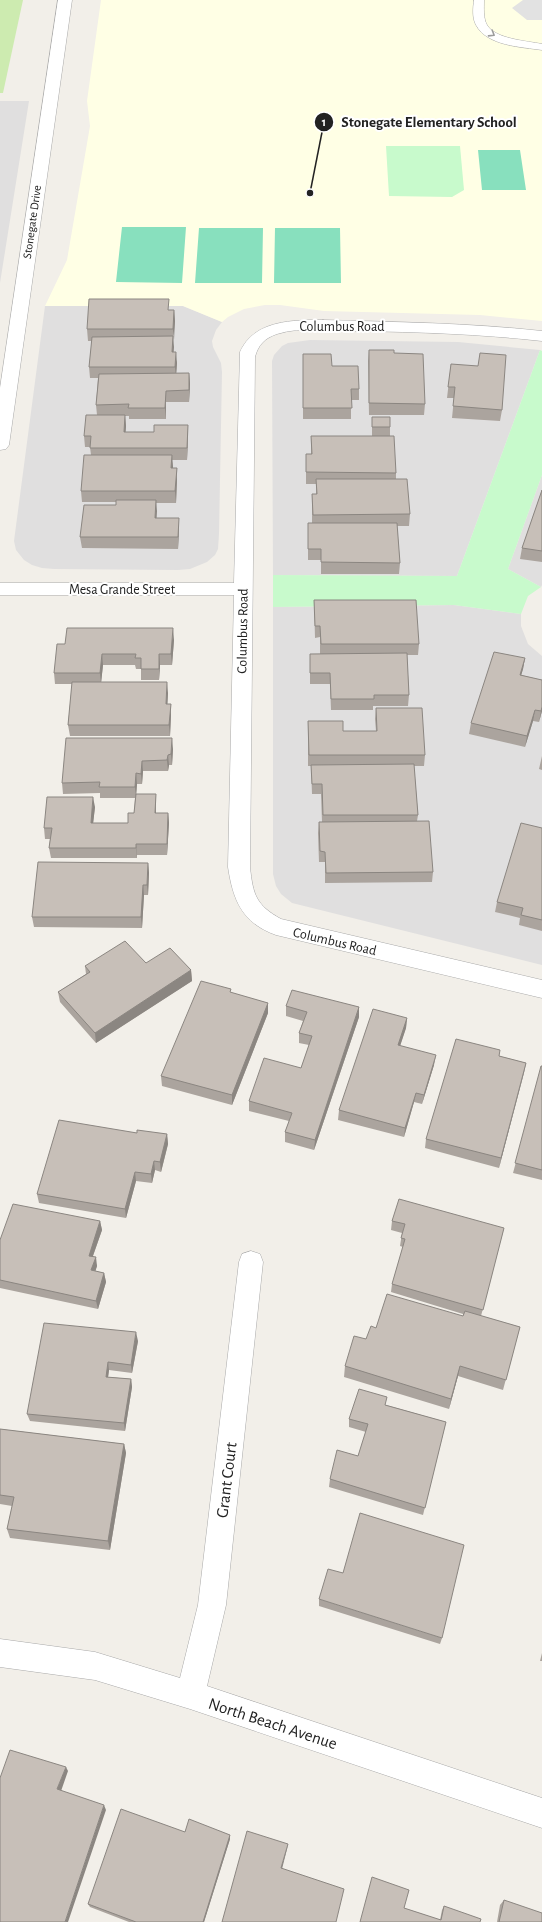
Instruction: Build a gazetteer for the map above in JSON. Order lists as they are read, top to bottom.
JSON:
{
  "streets": {
    "street": [
      "Stonegate Drive",
      "Columbus Road",
      "Mesa Grande Street",
      "Grant Court",
      "North Beach Avenue"
    ]
  },
  "crossings": [
    ["Columbus Road", "Mesa Grande Street"],
    ["Grant Court", "North Beach Avenue"]
  ],
  "places": ["Stonegate Elementary School"]
}
